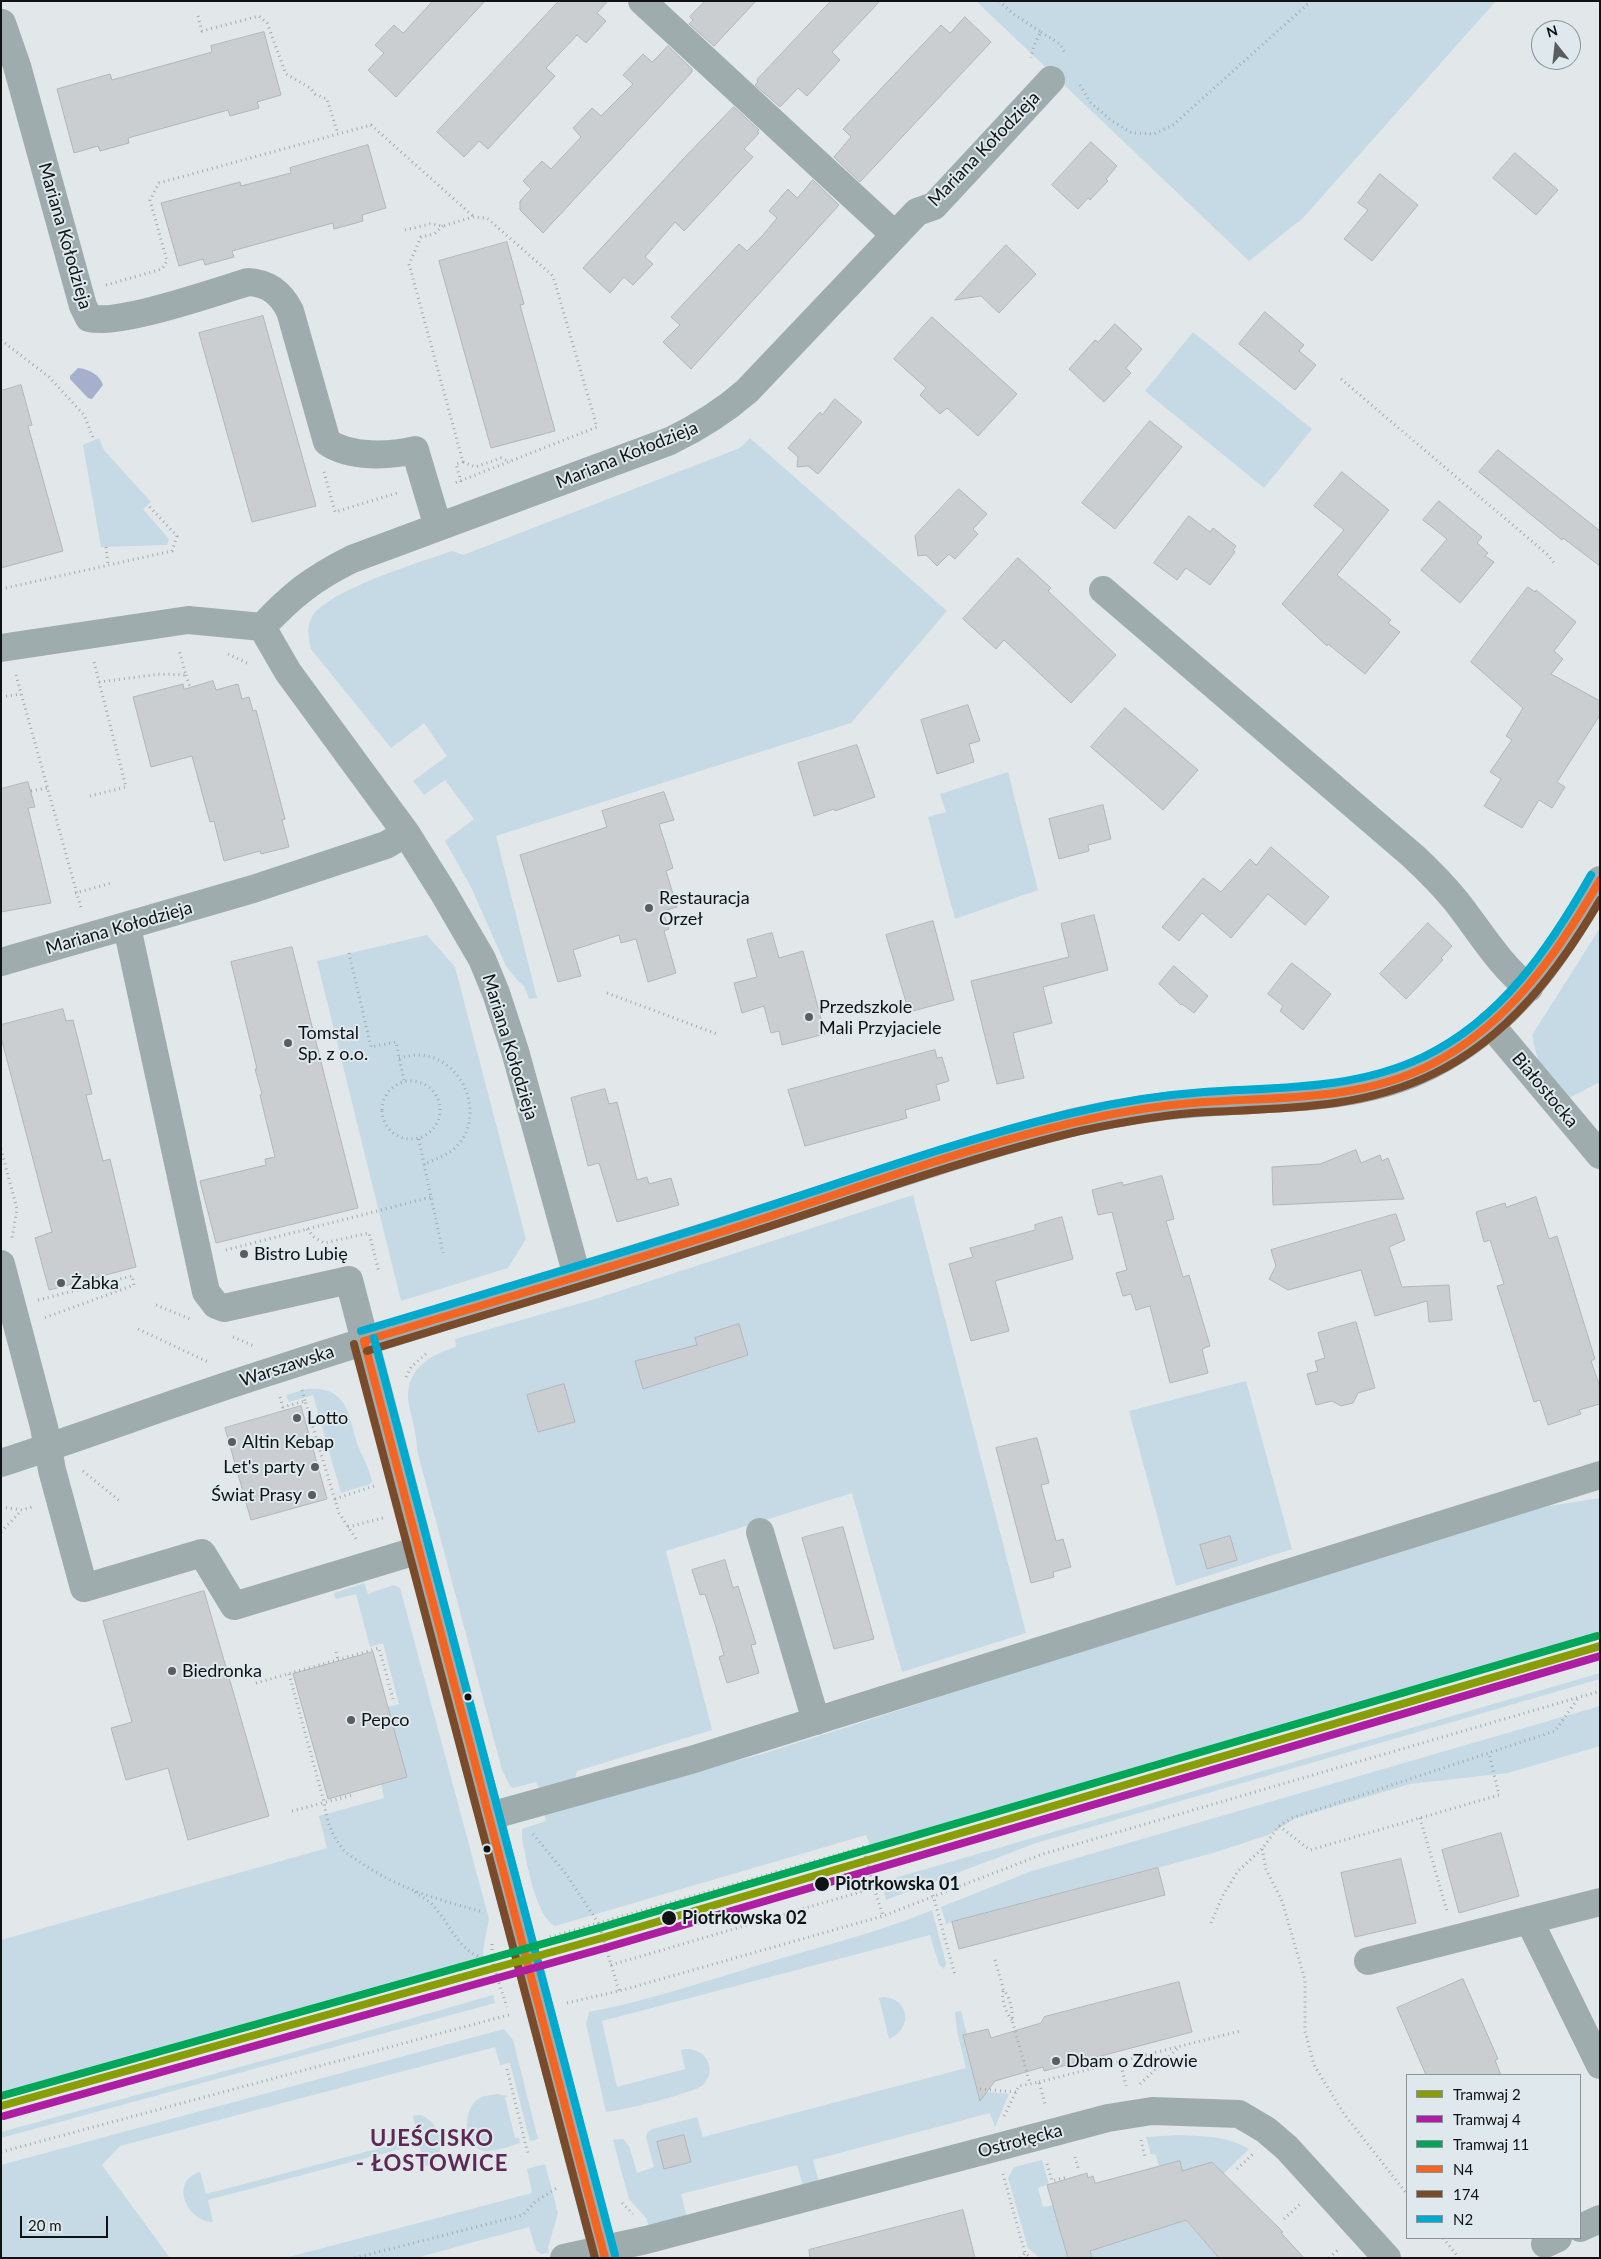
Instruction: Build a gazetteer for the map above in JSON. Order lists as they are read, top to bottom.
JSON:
{
  "streets": {
    "street": [
      "Mariana Kołodzieja",
      "Białostocka",
      "Warszawska",
      "Ostrołęcka"
    ]
  },
  "crossings": [
    ["Mariana Kołodzieja", "Warszawska"],
    ["Białostocka", "Warszawska"]
  ],
  "districts": ["UJEŚCISKO - ŁOSTOWICE"],
  "places": [
    "Restauracja Orzeł",
    "Przedszkole Mali Przyjaciele",
    "Tomstal Sp. z o.o.",
    "Bistro Lubię",
    "Żabka",
    "Lotto",
    "Altin Kebap",
    "Let's party",
    "Świat Prasy",
    "Biedronka",
    "Pepco",
    "Piotrkowska 01",
    "Piotrkowska 02",
    "Dbam o Zdrowie"
  ],
  "lines": [
    "transit line N2",
    "transit line N4",
    "transit line 174",
    "tram line 11",
    "tram line 2",
    "tram line 4"
  ],
  "legend": [
    "Tramwaj 2",
    "Tramwaj 4",
    "Tramwaj 11",
    "N4",
    "174",
    "N2"
  ],
  "scale_bar": "20 m",
  "north": "top"
}
